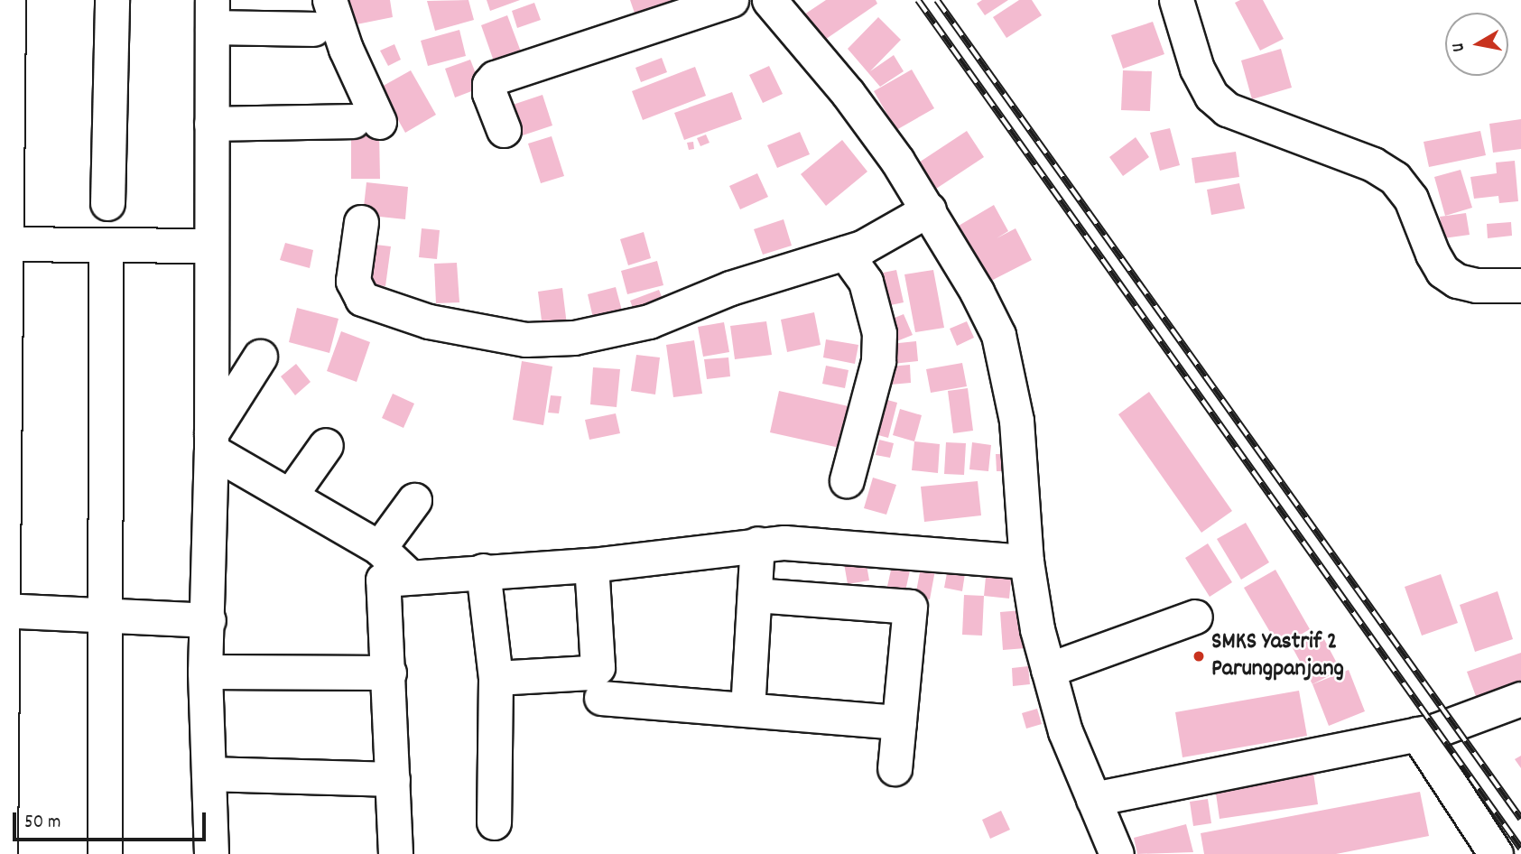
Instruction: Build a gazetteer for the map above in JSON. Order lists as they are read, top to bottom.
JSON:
{
  "places": ["SMKS Yastrif 2 Parungpanjang"],
  "scale_bar": "50 m",
  "north": "left"
}
